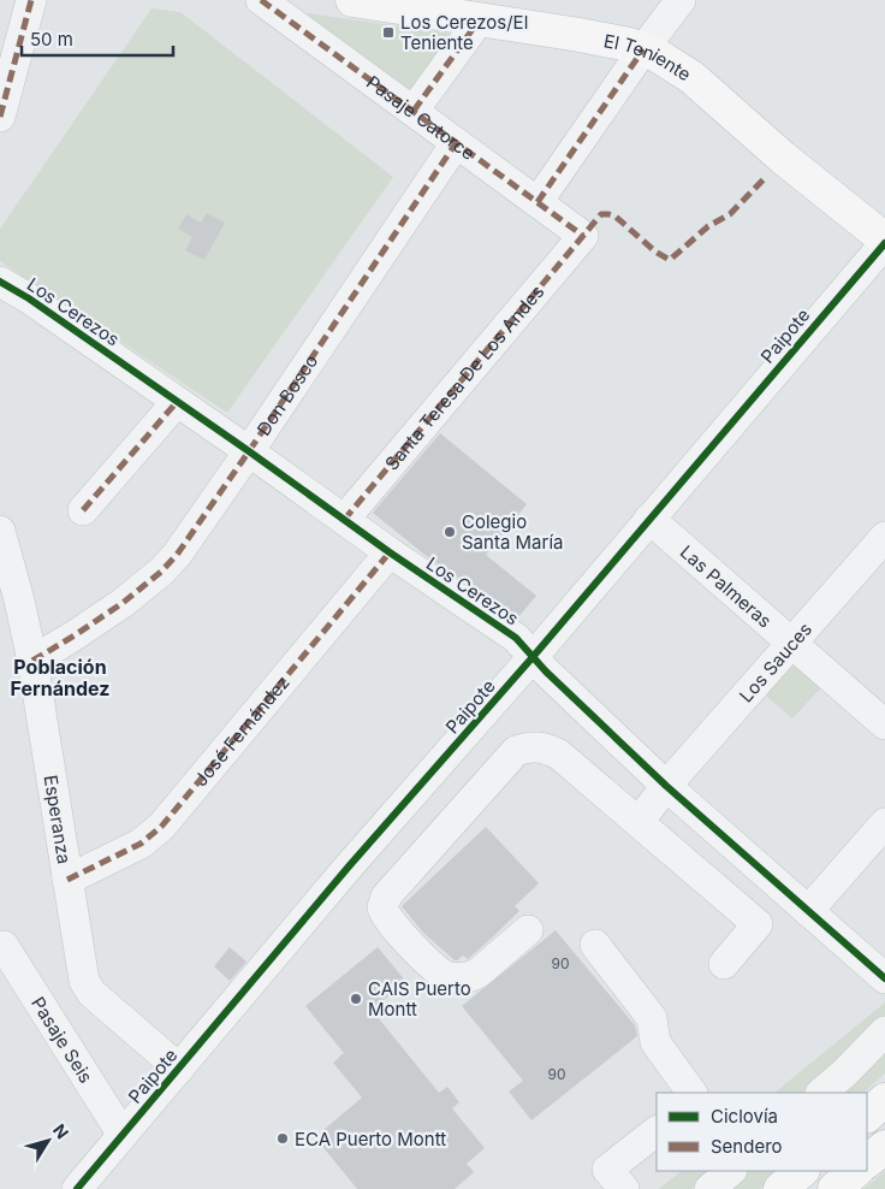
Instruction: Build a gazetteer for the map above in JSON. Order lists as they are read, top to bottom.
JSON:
{
  "streets": {
    "main road": ["El Teniente"],
    "street": [
      "Pasaje Catorce",
      "Los Cerezos",
      "Paipote",
      "Santa Teresa De Los Andes",
      "Don Bosco",
      "Las Palmeras",
      "Los Sauces",
      "José Fernández",
      "Esperanza",
      "Pasaje Seis"
    ]
  },
  "crossings": [
    ["El Teniente", "Paipote"],
    ["Pasaje Catorce", "Santa Teresa De Los Andes"],
    ["Pasaje Catorce", "Don Bosco"],
    ["Los Cerezos", "Paipote"],
    ["Los Cerezos", "Santa Teresa De Los Andes"],
    ["Los Cerezos", "Don Bosco"],
    ["Los Cerezos", "Los Sauces"],
    ["Los Cerezos", "José Fernández"],
    ["Paipote", "Las Palmeras"],
    ["Paipote", "Esperanza"],
    ["Paipote", "Pasaje Seis"],
    ["Don Bosco", "Esperanza"],
    ["Las Palmeras", "Los Sauces"],
    ["José Fernández", "Esperanza"]
  ],
  "districts": ["Población Fernández"],
  "places": {
    "transit": ["Los Cerezos/El Teniente"],
    "other": ["Colegio Santa María", "CAIS Puerto Montt", "ECA Puerto Montt"]
  },
  "house_numbers": ["90", "90"],
  "legend": ["Ciclovía", "Sendero"],
  "scale_bar": "50 m",
  "north": "top right"
}
